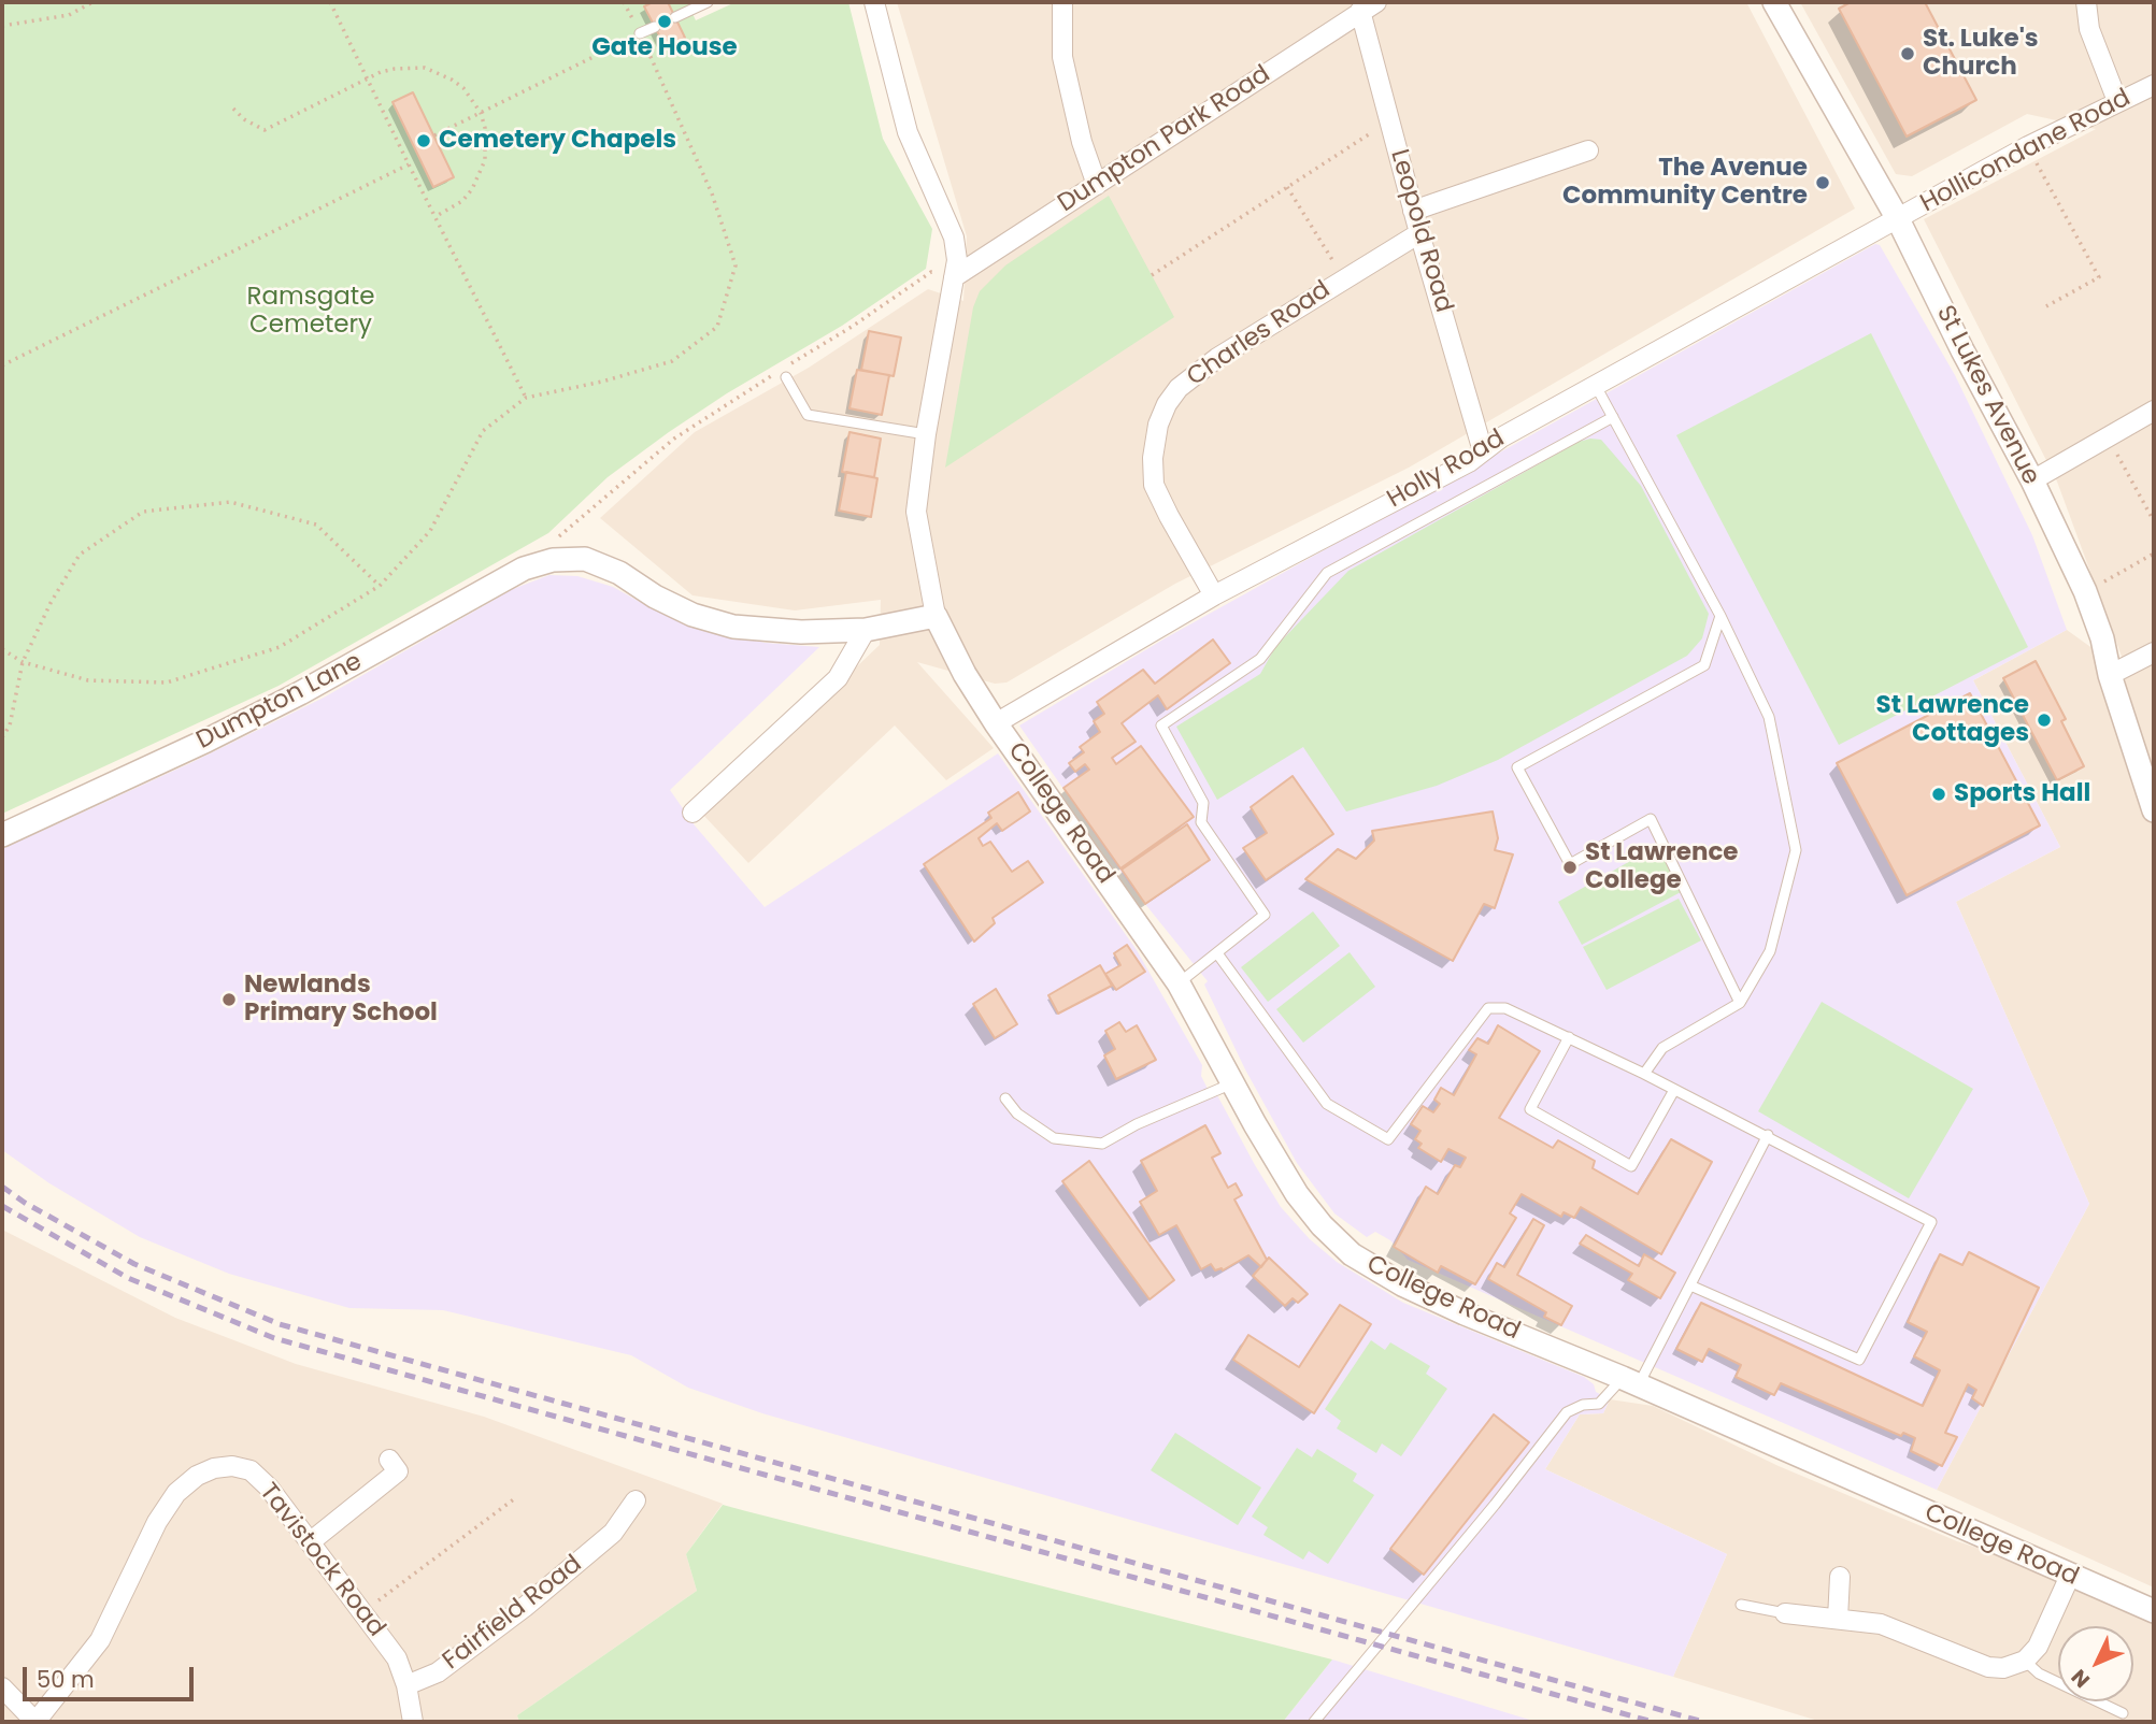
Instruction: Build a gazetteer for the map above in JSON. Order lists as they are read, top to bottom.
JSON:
{
  "streets": {
    "street": [
      "Dumpton Park Road",
      "Hollicondane Road",
      "Leopold Road",
      "Charles Road",
      "St Lukes Avenue",
      "Holly Road",
      "Dumpton Lane",
      "College Road",
      "Tavistock Road",
      "Fairfield Road"
    ]
  },
  "crossings": [
    ["Dumpton Park Road", "Leopold Road"],
    ["Dumpton Park Road", "College Road"],
    ["Hollicondane Road", "St Lukes Avenue"],
    ["Hollicondane Road", "Holly Road"],
    ["Leopold Road", "Charles Road"],
    ["Leopold Road", "Holly Road"],
    ["Charles Road", "Holly Road"],
    ["St Lukes Avenue", "Holly Road"],
    ["Holly Road", "College Road"],
    ["Tavistock Road", "Fairfield Road"]
  ],
  "parks": ["Ramsgate Cemetery"],
  "places": [
    "Gate House",
    "St. Luke's Church",
    "Cemetery Chapels",
    "The Avenue Community Centre",
    "St Lawrence Cottages",
    "Sports Hall",
    "St Lawrence College",
    "Newlands Primary School"
  ],
  "scale_bar": "50 m",
  "north": "bottom left"
}
